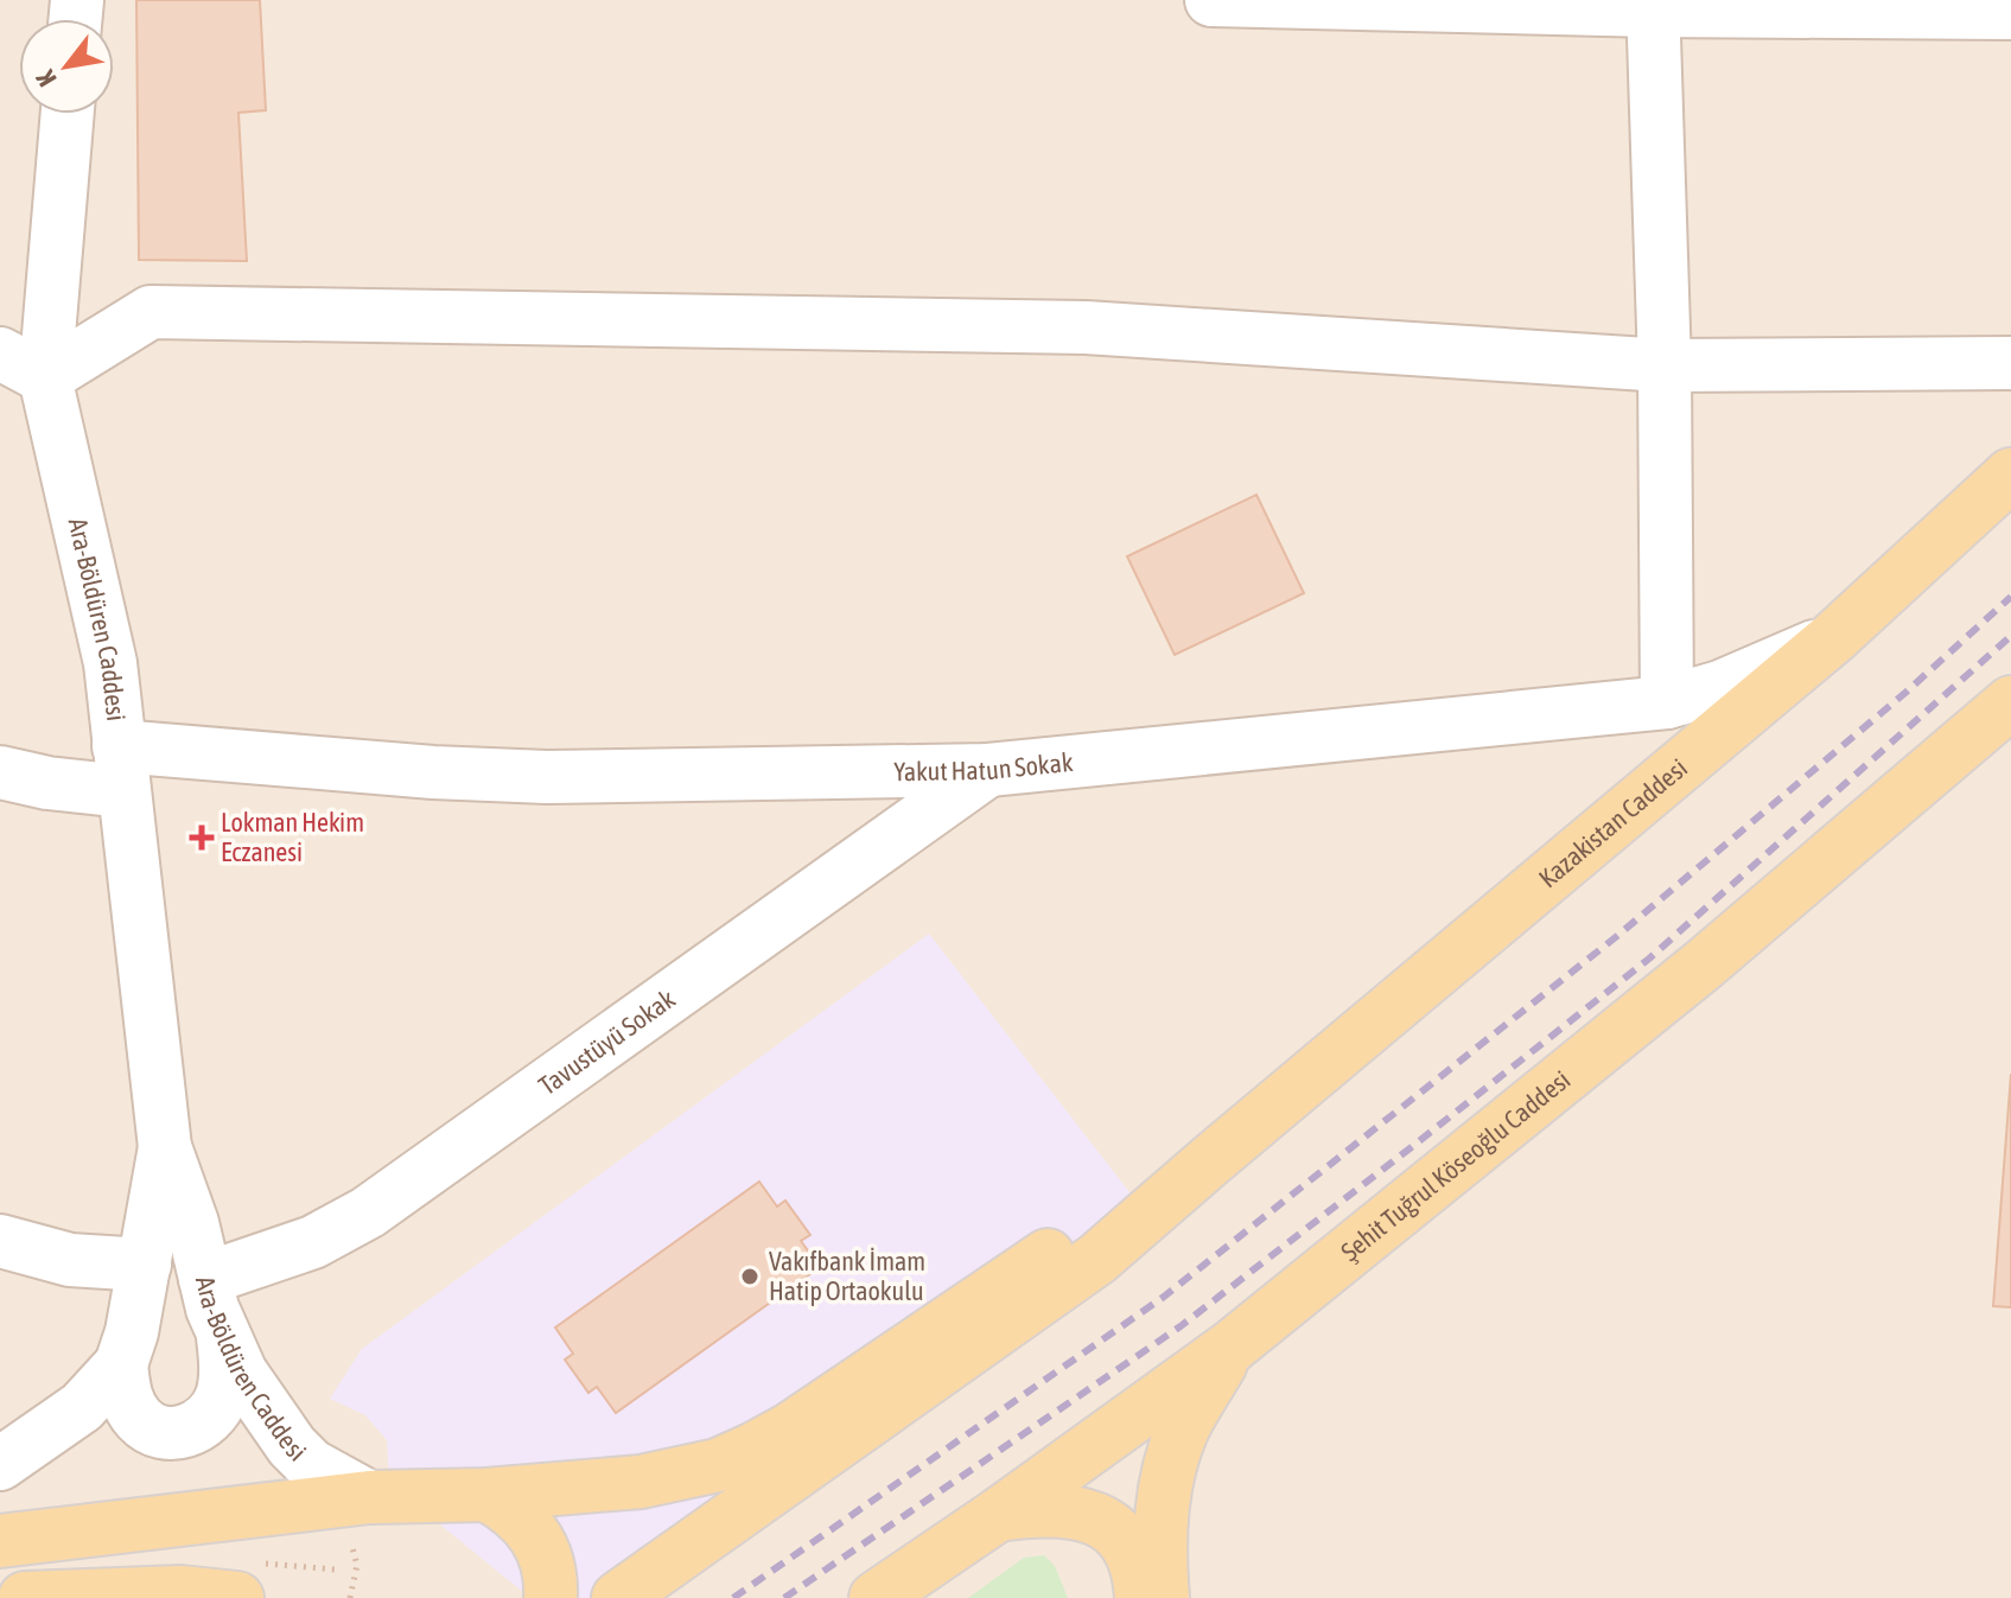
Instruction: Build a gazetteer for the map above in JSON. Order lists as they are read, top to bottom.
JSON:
{
  "streets": {
    "main road": ["Kazakistan Caddesi", "Şehit Tuğrul Köseoğlu Caddesi"],
    "street": ["Ara-Böldüren Caddesi", "Yakut Hatun Sokak", "Tavustüyü Sokak"]
  },
  "crossings": [
    ["Ara-Böldüren Caddesi", "Yakut Hatun Sokak"],
    ["Ara-Böldüren Caddesi", "Tavustüyü Sokak"],
    ["Yakut Hatun Sokak", "Kazakistan Caddesi"],
    ["Yakut Hatun Sokak", "Tavustüyü Sokak"]
  ],
  "places": {
    "health": ["Lokman Hekim Eczanesi"],
    "other": ["Vakıfbank İmam Hatip Ortaokulu"]
  },
  "north": "bottom left"
}
